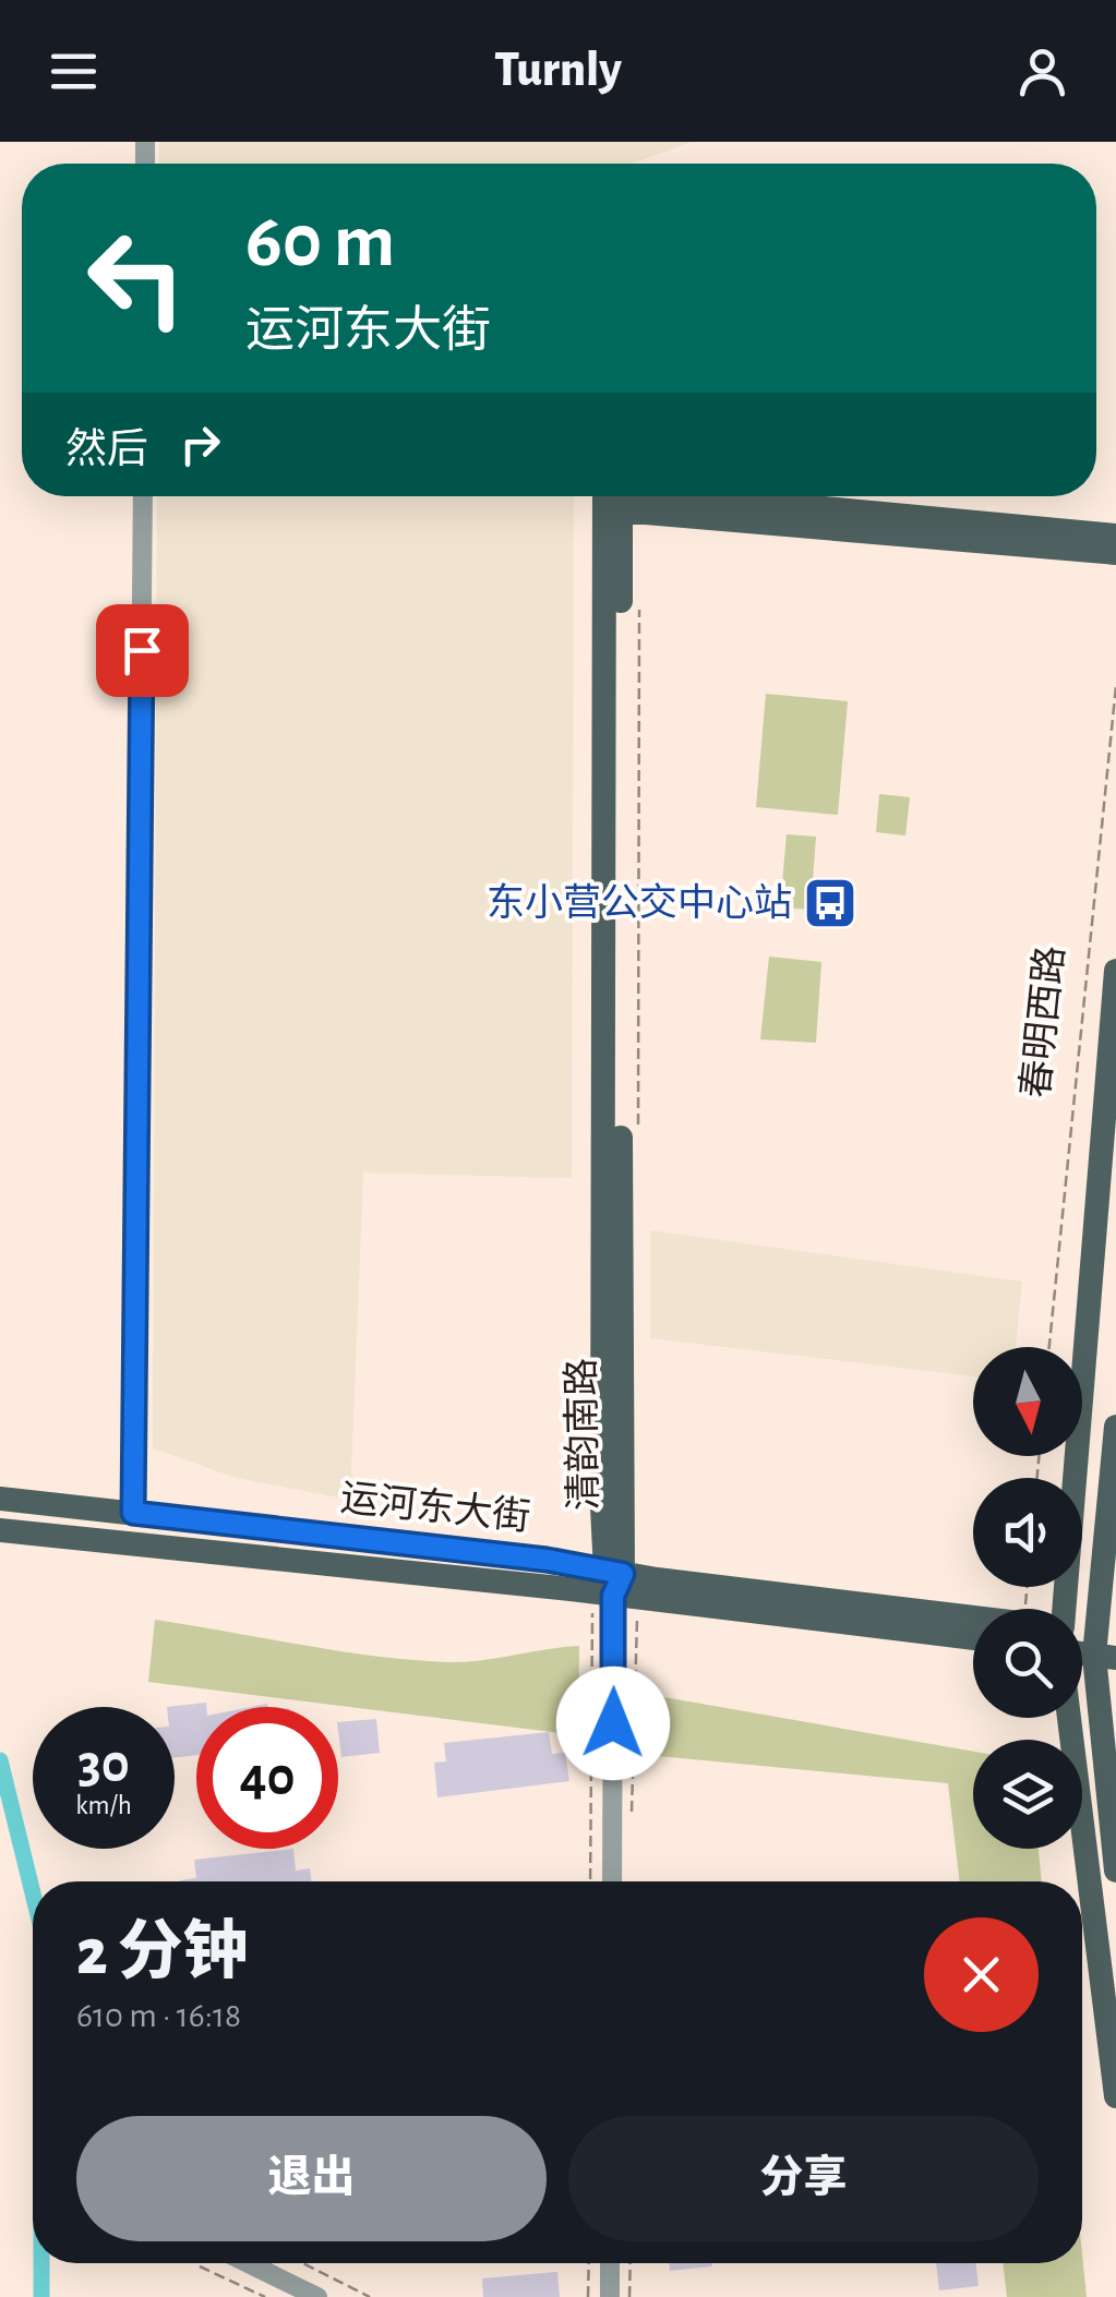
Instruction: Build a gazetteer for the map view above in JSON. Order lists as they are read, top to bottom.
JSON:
{
  "streets": {
    "main road": ["春明西路", "清韵南路", "运河东大街"]
  },
  "crossings": [
    ["清韵南路", "运河东大街"]
  ],
  "places": {
    "bus stop": ["东小营公交中心站"]
  },
  "north": "bottom",
  "page": {
    "header": "Turnly",
    "turn": ["60 m", "运河东大街"],
    "then": "然后",
    "speed": "30 km/h",
    "limit": "40",
    "heading": ["2 分钟", "610 m · 16:18"],
    "buttons": ["退出", "分享"]
  }
}
